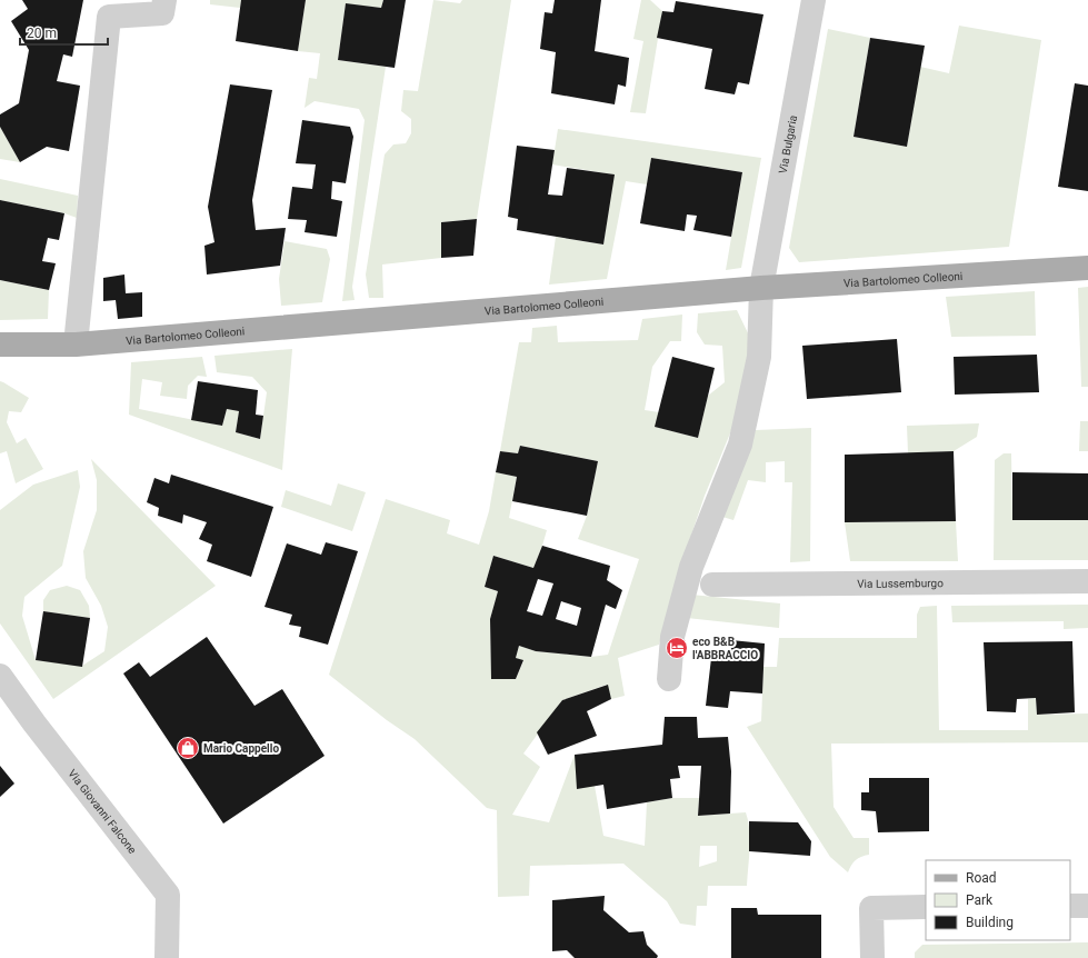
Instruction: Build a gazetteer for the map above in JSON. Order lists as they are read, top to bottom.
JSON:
{
  "streets": {
    "main road": ["Via Bartolomeo Colleoni"],
    "street": ["Via Bulgaria", "Via Lussemburgo", "Via Giovanni Falcone"]
  },
  "crossings": [
    ["Via Bulgaria", "Via Bartolomeo Colleoni"]
  ],
  "places": {
    "hotel": ["eco B&B l'ABBRACCIO"],
    "shop": ["Mario Cappello"]
  },
  "legend": ["Road", "Park", "Building"],
  "scale_bar": "20 m"
}
